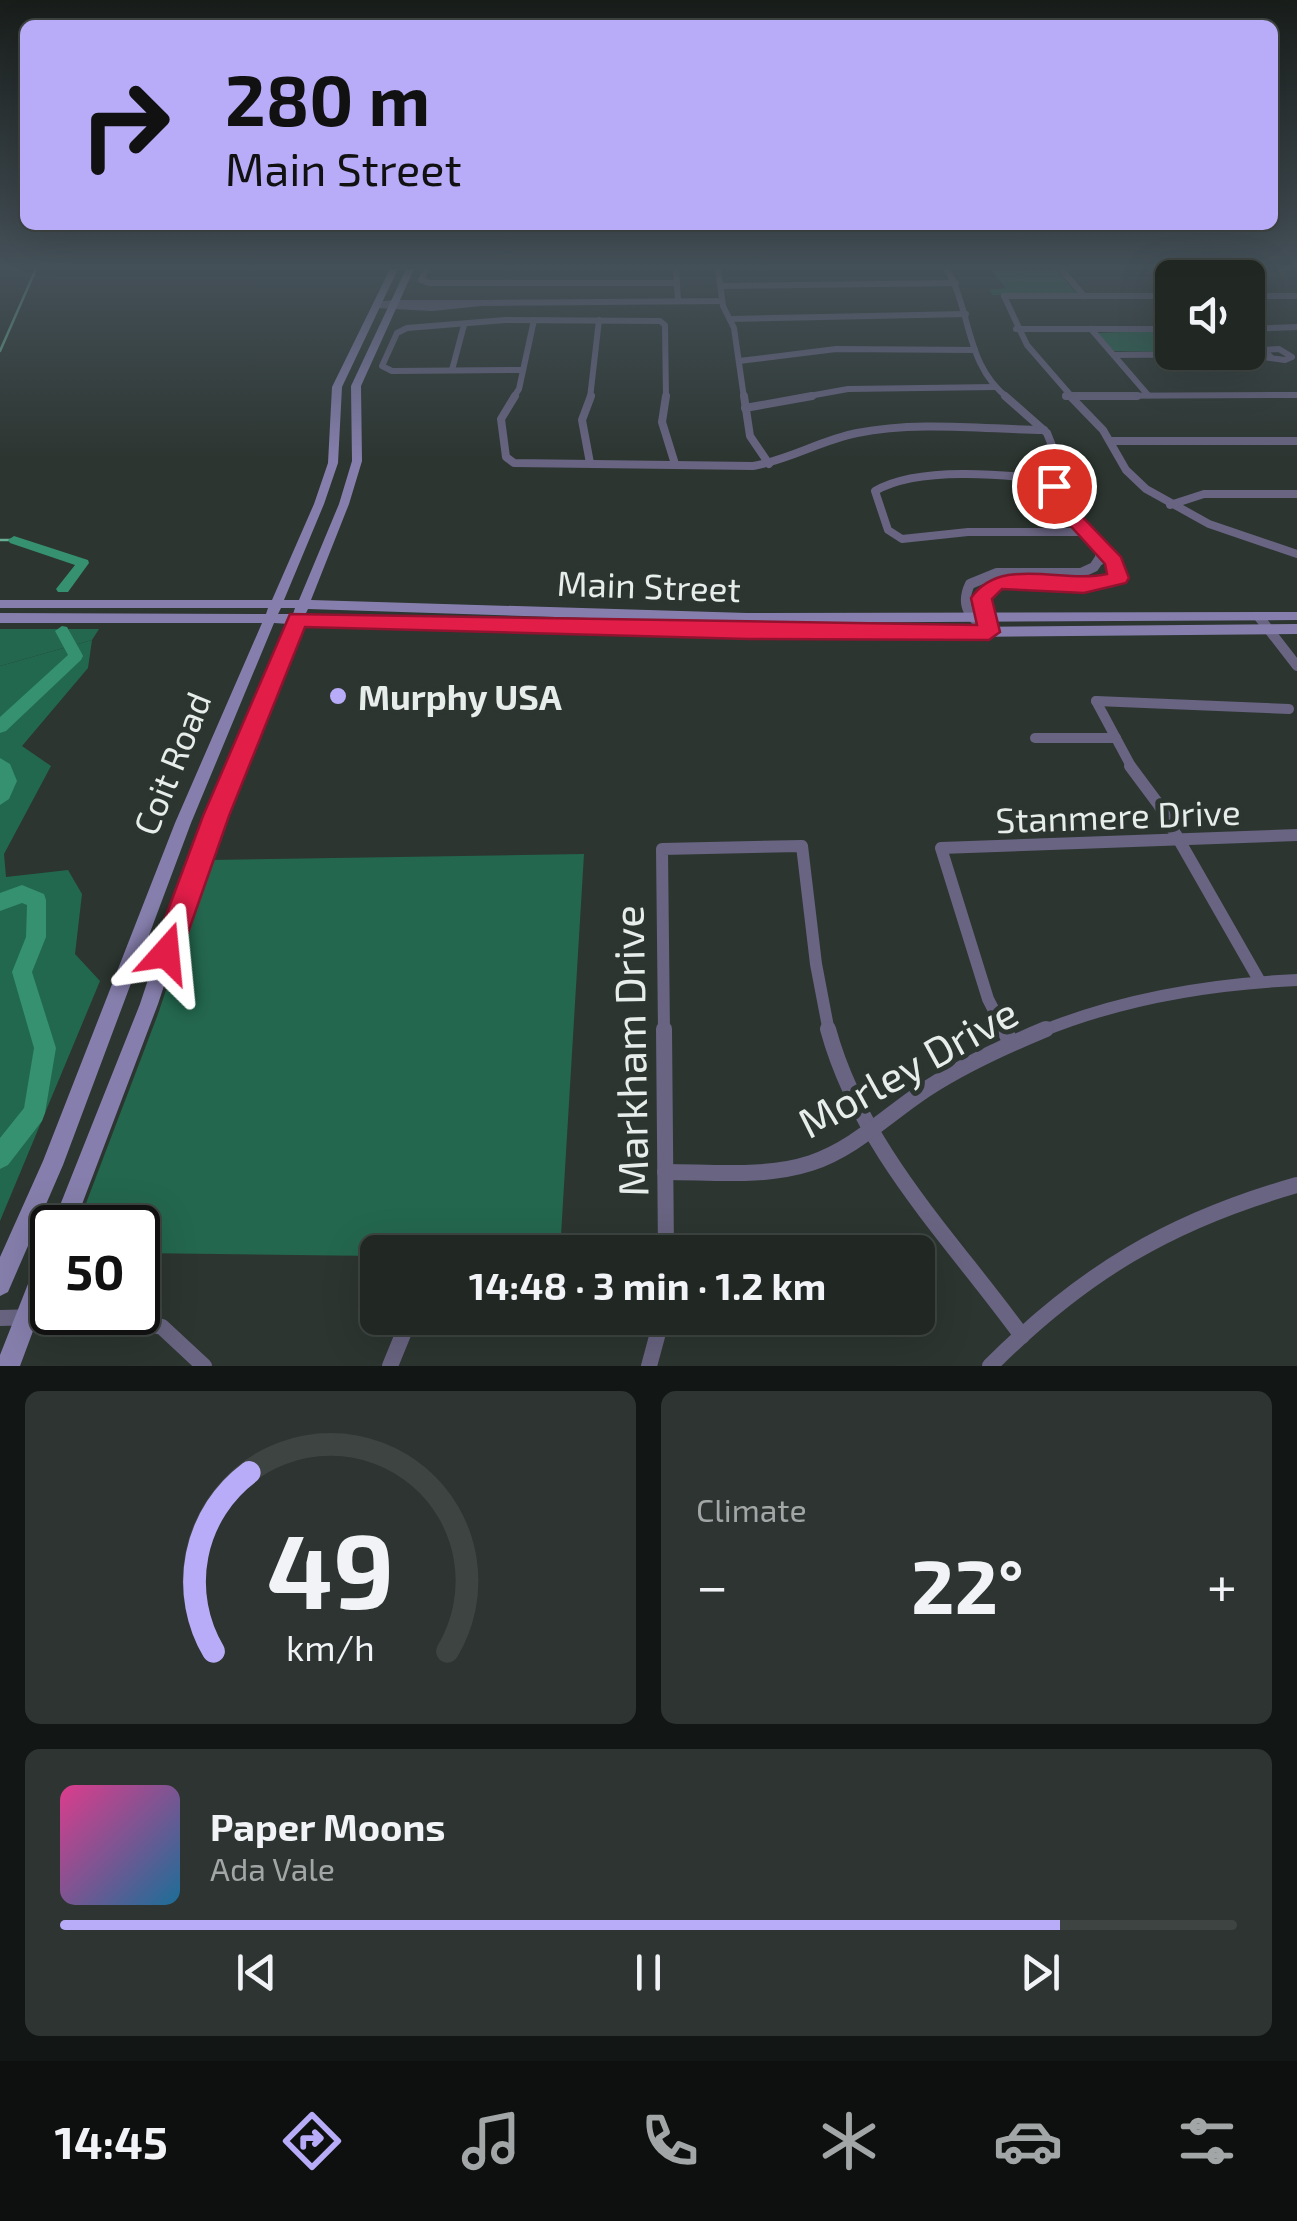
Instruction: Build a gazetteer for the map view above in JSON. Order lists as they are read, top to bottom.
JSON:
{
  "streets": {
    "main road": ["Main Street", "Coit Road"],
    "street": ["Stanmere Drive", "Markham Drive", "Morley Drive"]
  },
  "crossings": [
    ["Main Street", "Coit Road"],
    ["Stanmere Drive", "Morley Drive"],
    ["Markham Drive", "Morley Drive"]
  ],
  "places": ["Murphy USA"],
  "page": {
    "turn": ["280 m", "Main Street"],
    "limit": "50",
    "trip": "14:48 · 3 min · 1.2 km",
    "tile": "Climate",
    "heat": ["−", "22°", "+"],
    "song": ["Paper Moons", "Ada Vale"],
    "tabs": "14:45",
    "gauge": ["49", "km/h"]
  }
}
